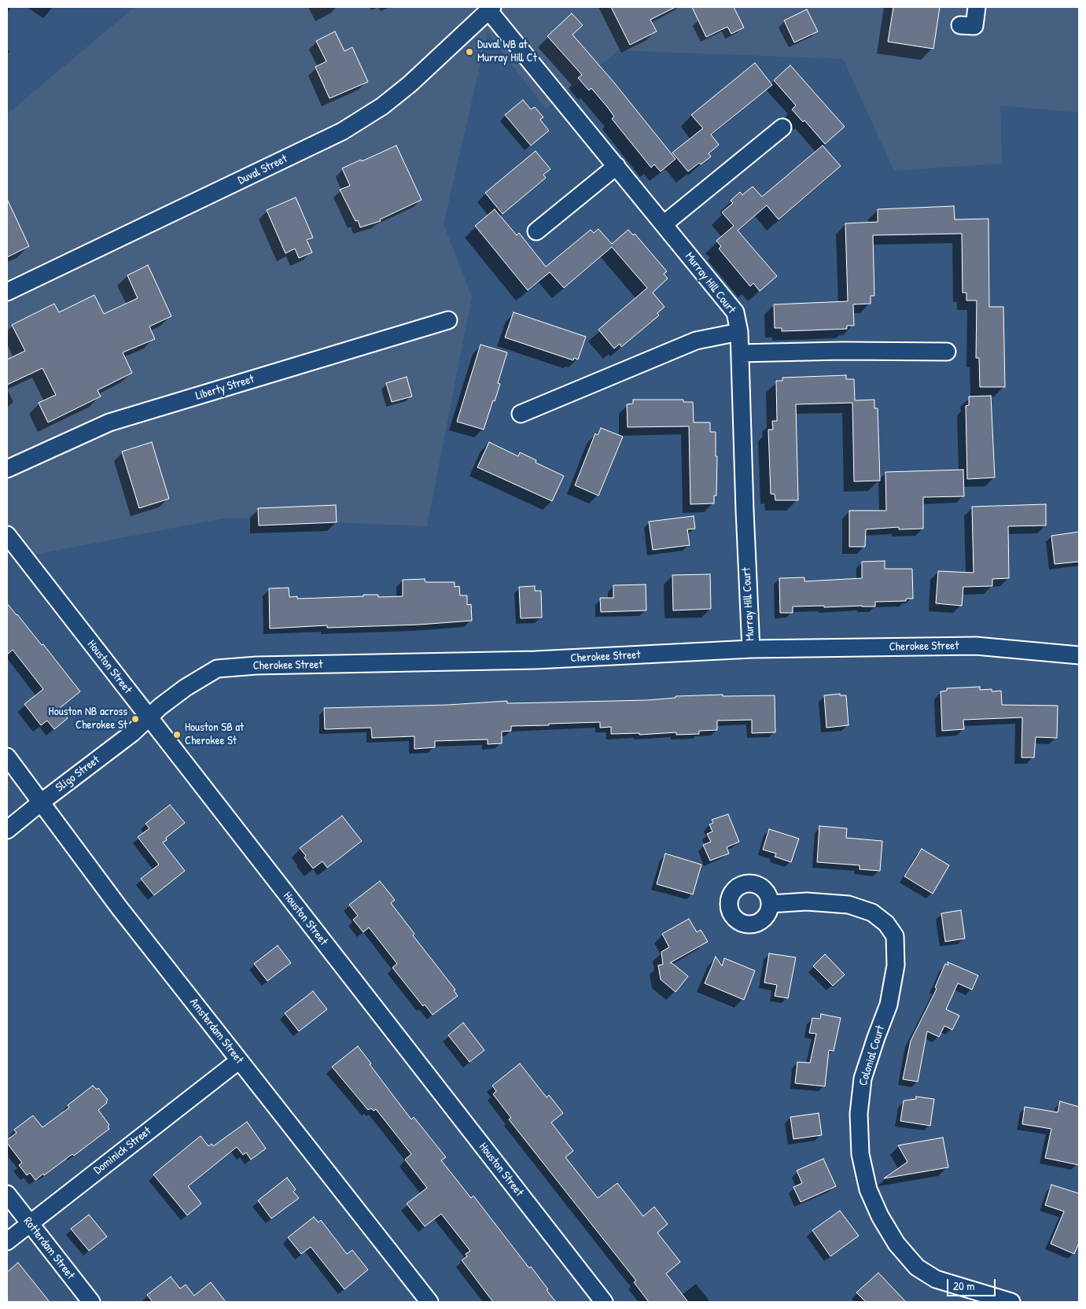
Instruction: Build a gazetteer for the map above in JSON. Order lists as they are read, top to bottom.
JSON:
{
  "streets": {
    "street": [
      "Duval Street",
      "Murray Hill Court",
      "Liberty Street",
      "Cherokee Street",
      "Houston Street",
      "Sligo Street",
      "Amsterdam Street",
      "Colonial Court",
      "Dominick Street",
      "Rotterdam Street"
    ]
  },
  "crossings": [
    ["Duval Street", "Murray Hill Court"],
    ["Murray Hill Court", "Cherokee Street"],
    ["Cherokee Street", "Houston Street"],
    ["Cherokee Street", "Sligo Street"],
    ["Houston Street", "Sligo Street"],
    ["Sligo Street", "Amsterdam Street"],
    ["Amsterdam Street", "Dominick Street"],
    ["Dominick Street", "Rotterdam Street"]
  ],
  "places": ["Duval WB at Murray Hill Ct", "Houston NB across Cherokee St", "Houston SB at Cherokee St"],
  "scale_bar": "20 m"
}
